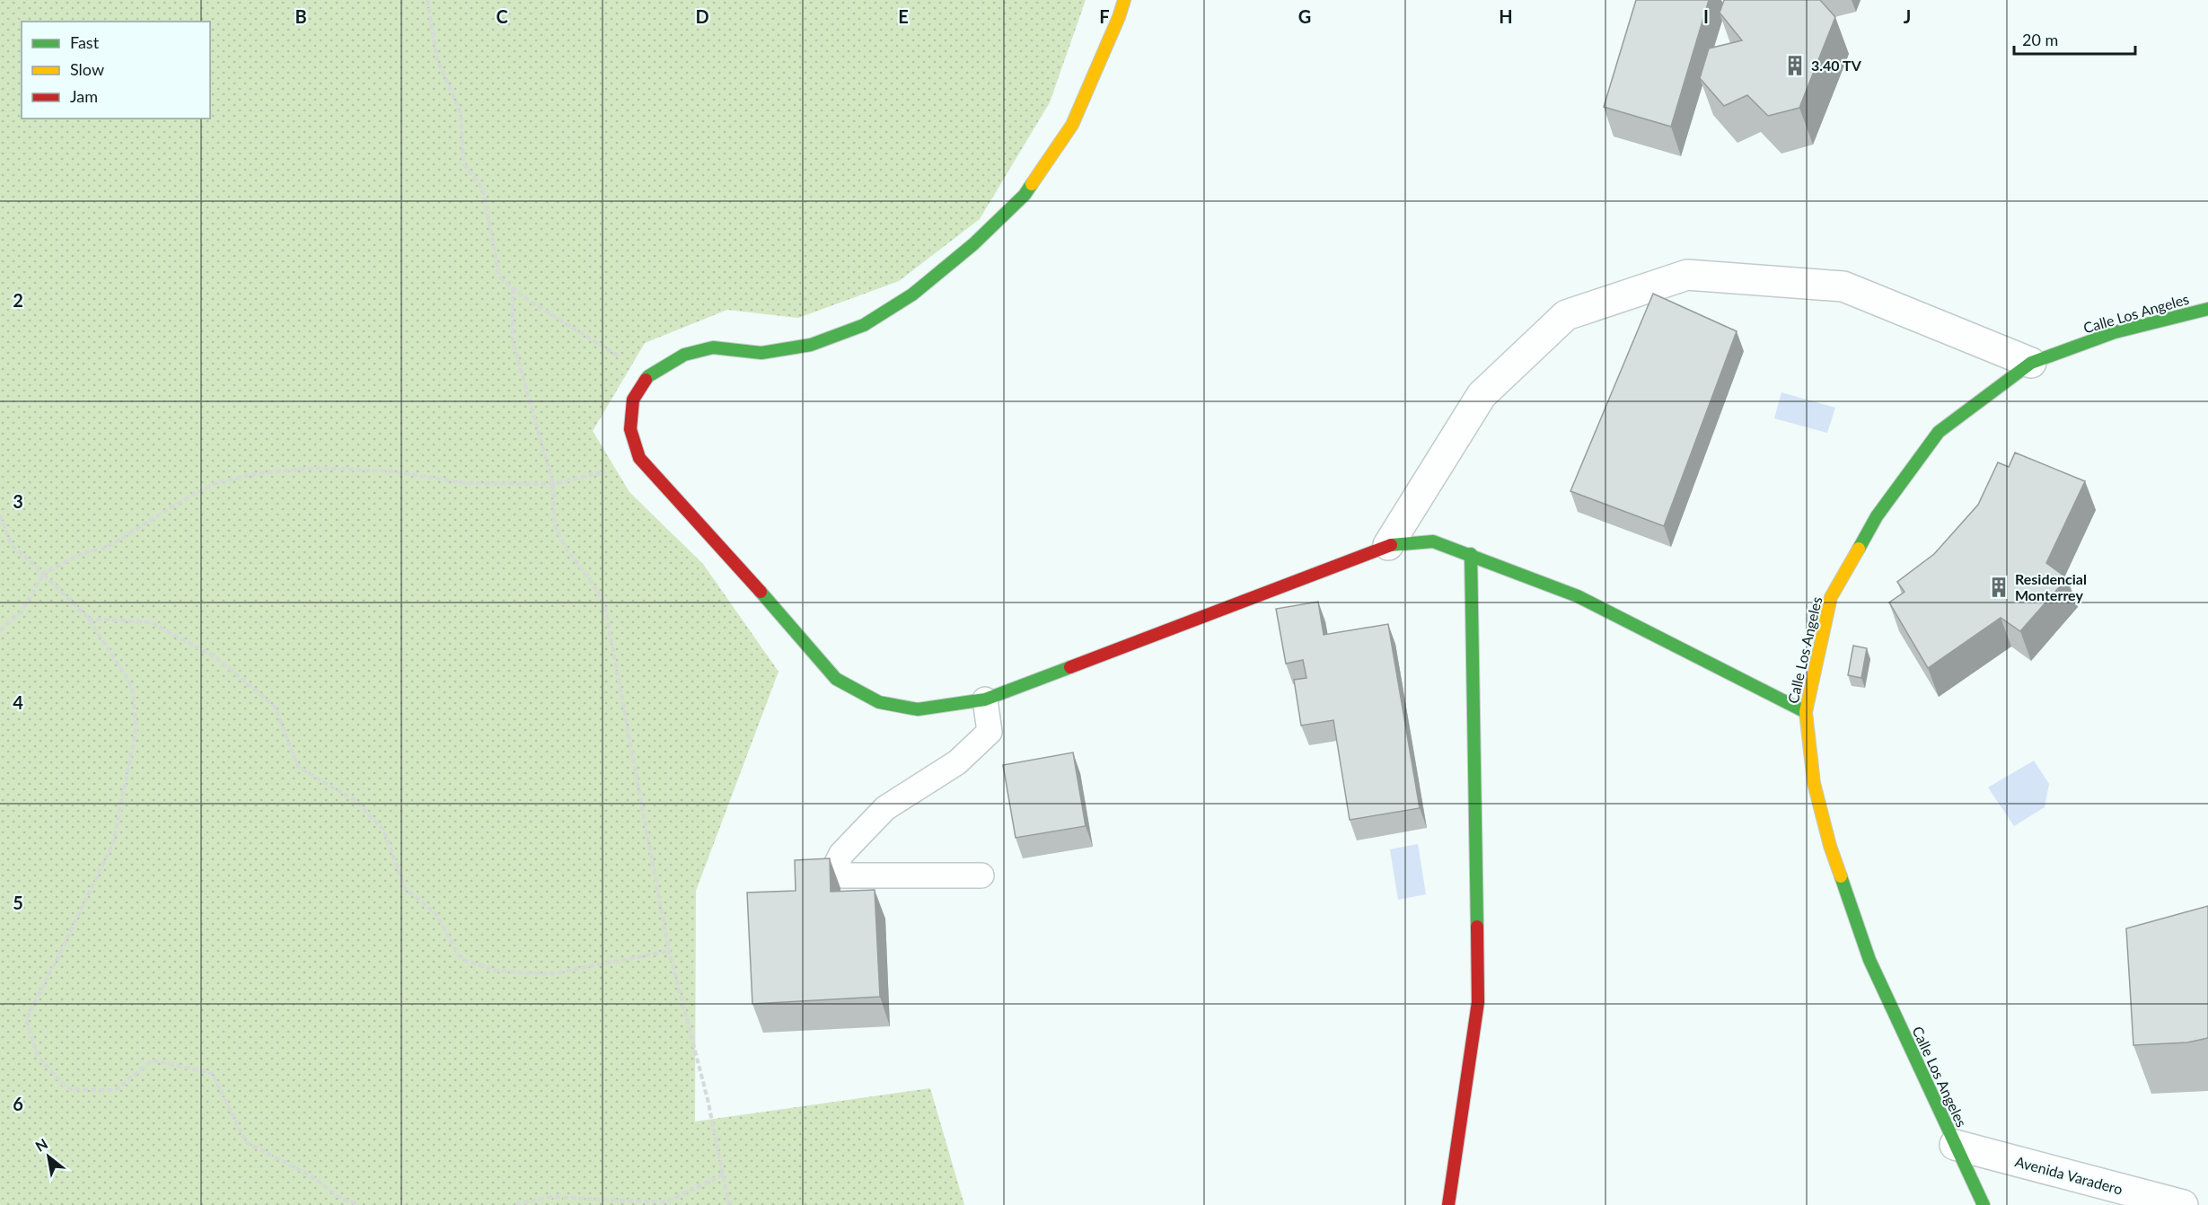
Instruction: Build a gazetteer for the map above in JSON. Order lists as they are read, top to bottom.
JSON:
{
  "streets": {
    "street": ["Calle Los Angeles", "Avenida Varadero"]
  },
  "crossings": [
    ["Calle Los Angeles", "Avenida Varadero"]
  ],
  "places": {
    "building": ["3.40 TV", "Residencial Monterrey"]
  },
  "legend": ["Fast", "Slow", "Jam"],
  "scale_bar": "20 m",
  "north": "top left",
  "grid": {
    "columns": [
      "B",
      "C",
      "D",
      "E",
      "F",
      "G",
      "H",
      "I",
      "J"
    ],
    "rows": [
      "2",
      "3",
      "4",
      "5",
      "6"
    ]
  }
}
